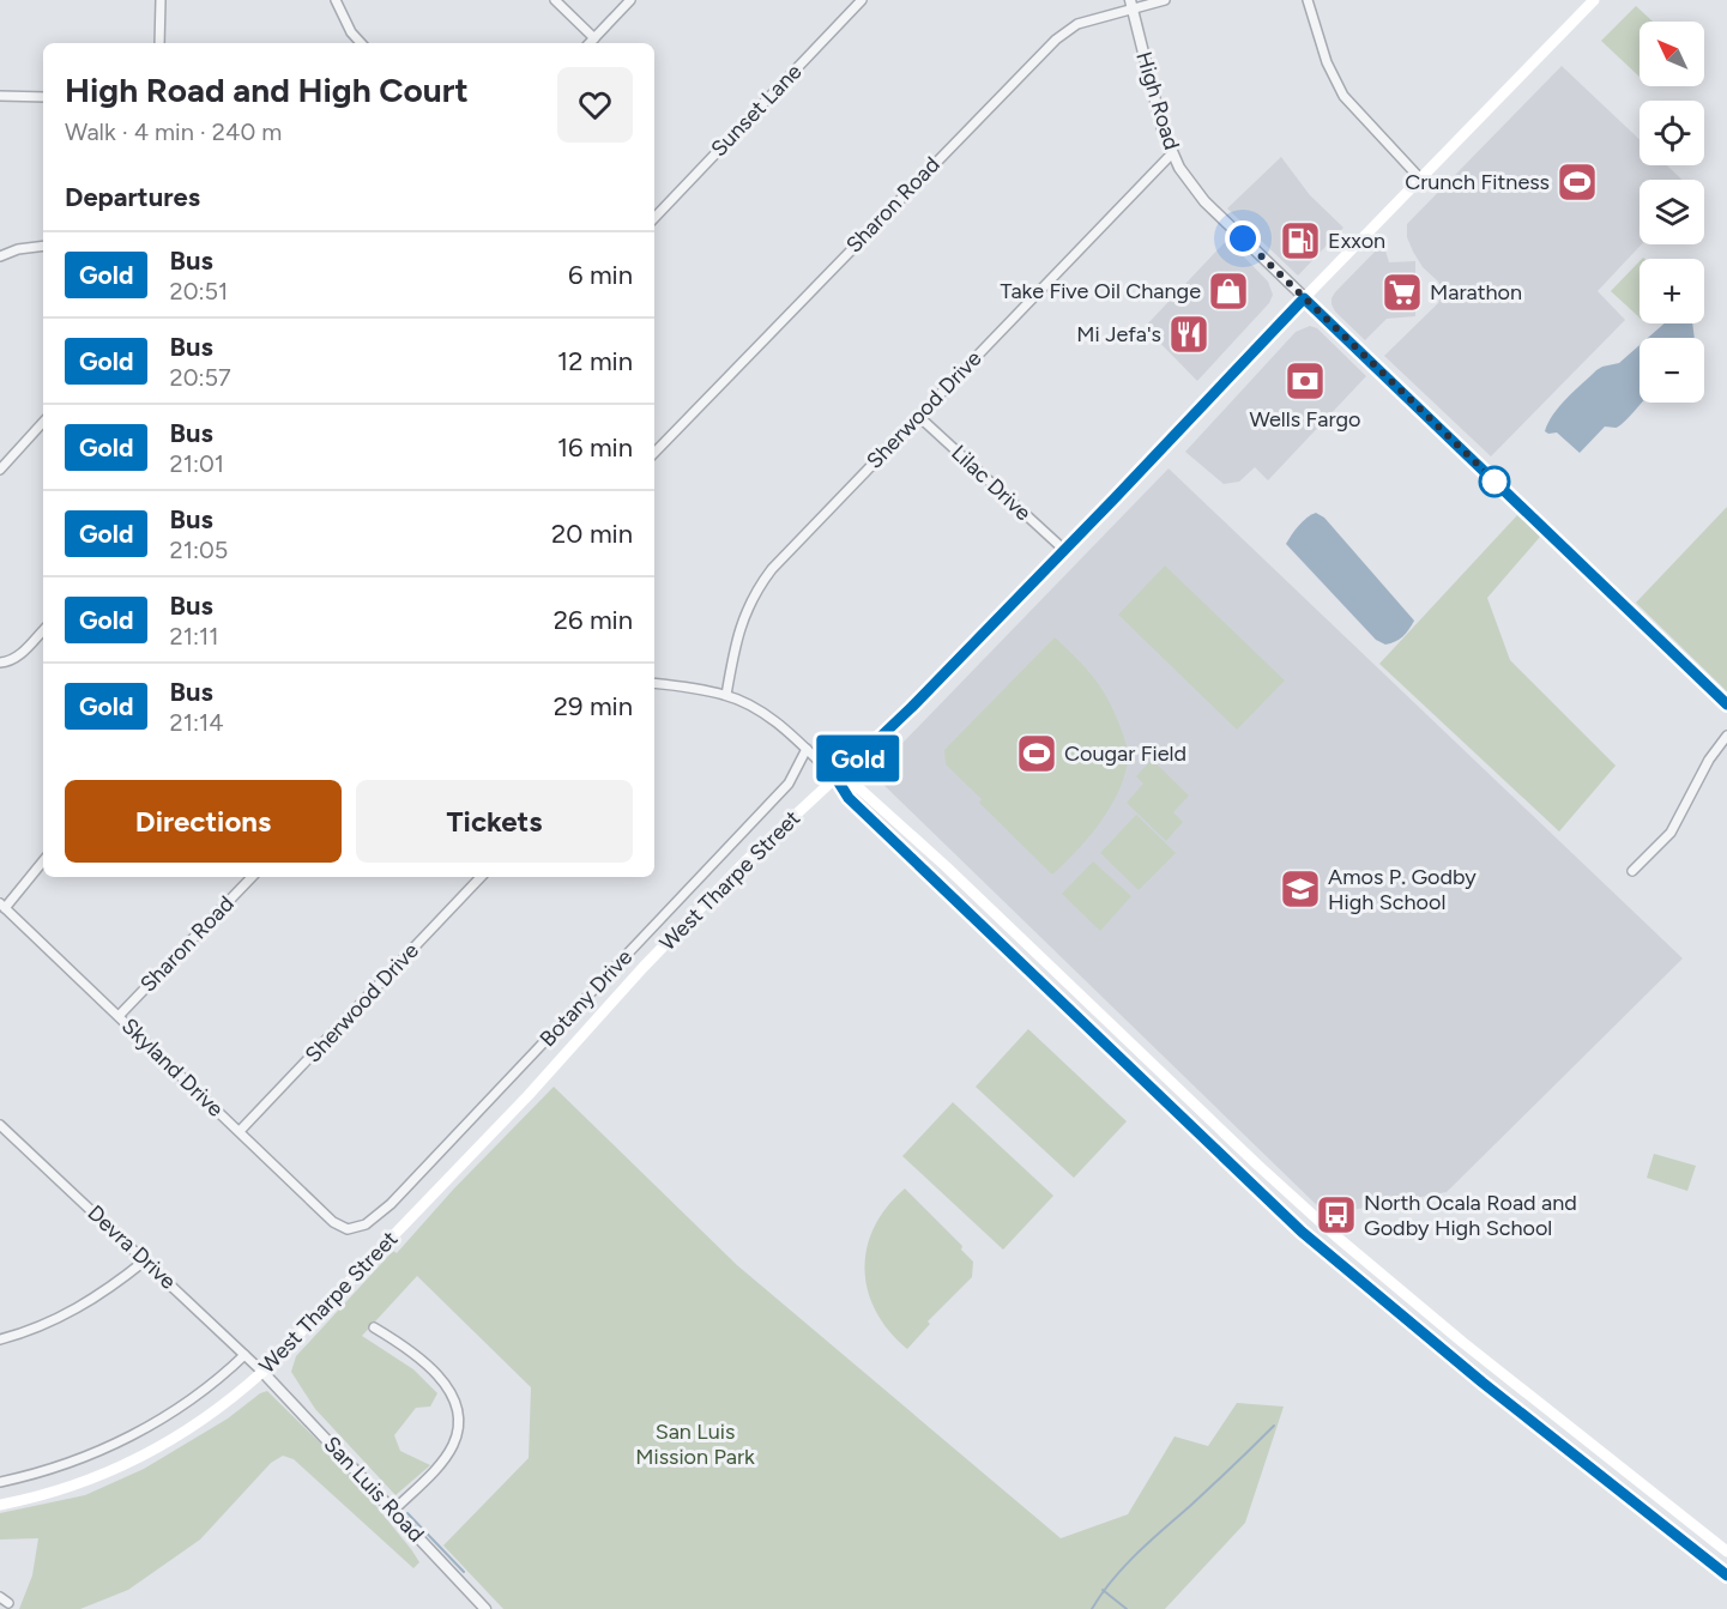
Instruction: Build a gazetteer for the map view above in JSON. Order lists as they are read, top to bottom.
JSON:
{
  "streets": {
    "main road": ["West Tharpe Street"],
    "street": [
      "High Road",
      "Sunset Lane",
      "Sharon Road",
      "Sherwood Drive",
      "Lilac Drive",
      "Botany Drive",
      "Skyland Drive",
      "Devra Drive",
      "San Luis Road"
    ]
  },
  "crossings": [
    ["High Road", "Sharon Road"],
    ["High Road", "Sherwood Drive"],
    ["High Road", "West Tharpe Street"],
    ["Sharon Road", "Skyland Drive"],
    ["Sherwood Drive", "Lilac Drive"],
    ["Sherwood Drive", "Skyland Drive"],
    ["Lilac Drive", "West Tharpe Street"],
    ["West Tharpe Street", "Devra Drive"],
    ["West Tharpe Street", "San Luis Road"],
    ["Botany Drive", "Skyland Drive"],
    ["Devra Drive", "San Luis Road"]
  ],
  "parks": ["San Luis Mission Park"],
  "places": {
    "sports": ["Crunch Fitness", "Cougar Field"],
    "fuel station": ["Exxon"],
    "shop": ["Take Five Oil Change"],
    "supermarket": ["Marathon"],
    "restaurant": ["Mi Jefa's"],
    "bank": ["Wells Fargo"],
    "school or university": ["Amos P. Godby High School"],
    "bus stop": ["North Ocala Road and Godby High School"]
  },
  "lines": ["bus line Gold"],
  "north": "top left",
  "page": {
    "on_map": "Gold",
    "map_buttons": ["+", "−"],
    "heading": [
      ["High Road and High Court", "Walk · 4 min · 240 m"],
      "Departures"
    ],
    "list": [
      {
        "mark": "Gold",
        "name": "Bus",
        "note": "20:51",
        "value": "6 min"
      },
      {
        "mark": "Gold",
        "name": "Bus",
        "note": "20:57",
        "value": "12 min"
      },
      {
        "mark": "Gold",
        "name": "Bus",
        "note": "21:01",
        "value": "16 min"
      },
      {
        "mark": "Gold",
        "name": "Bus",
        "note": "21:05",
        "value": "20 min"
      },
      {
        "mark": "Gold",
        "name": "Bus",
        "note": "21:11",
        "value": "26 min"
      },
      {
        "mark": "Gold",
        "name": "Bus",
        "note": "21:14",
        "value": "29 min"
      }
    ],
    "buttons": ["Directions", "Tickets"]
  }
}
